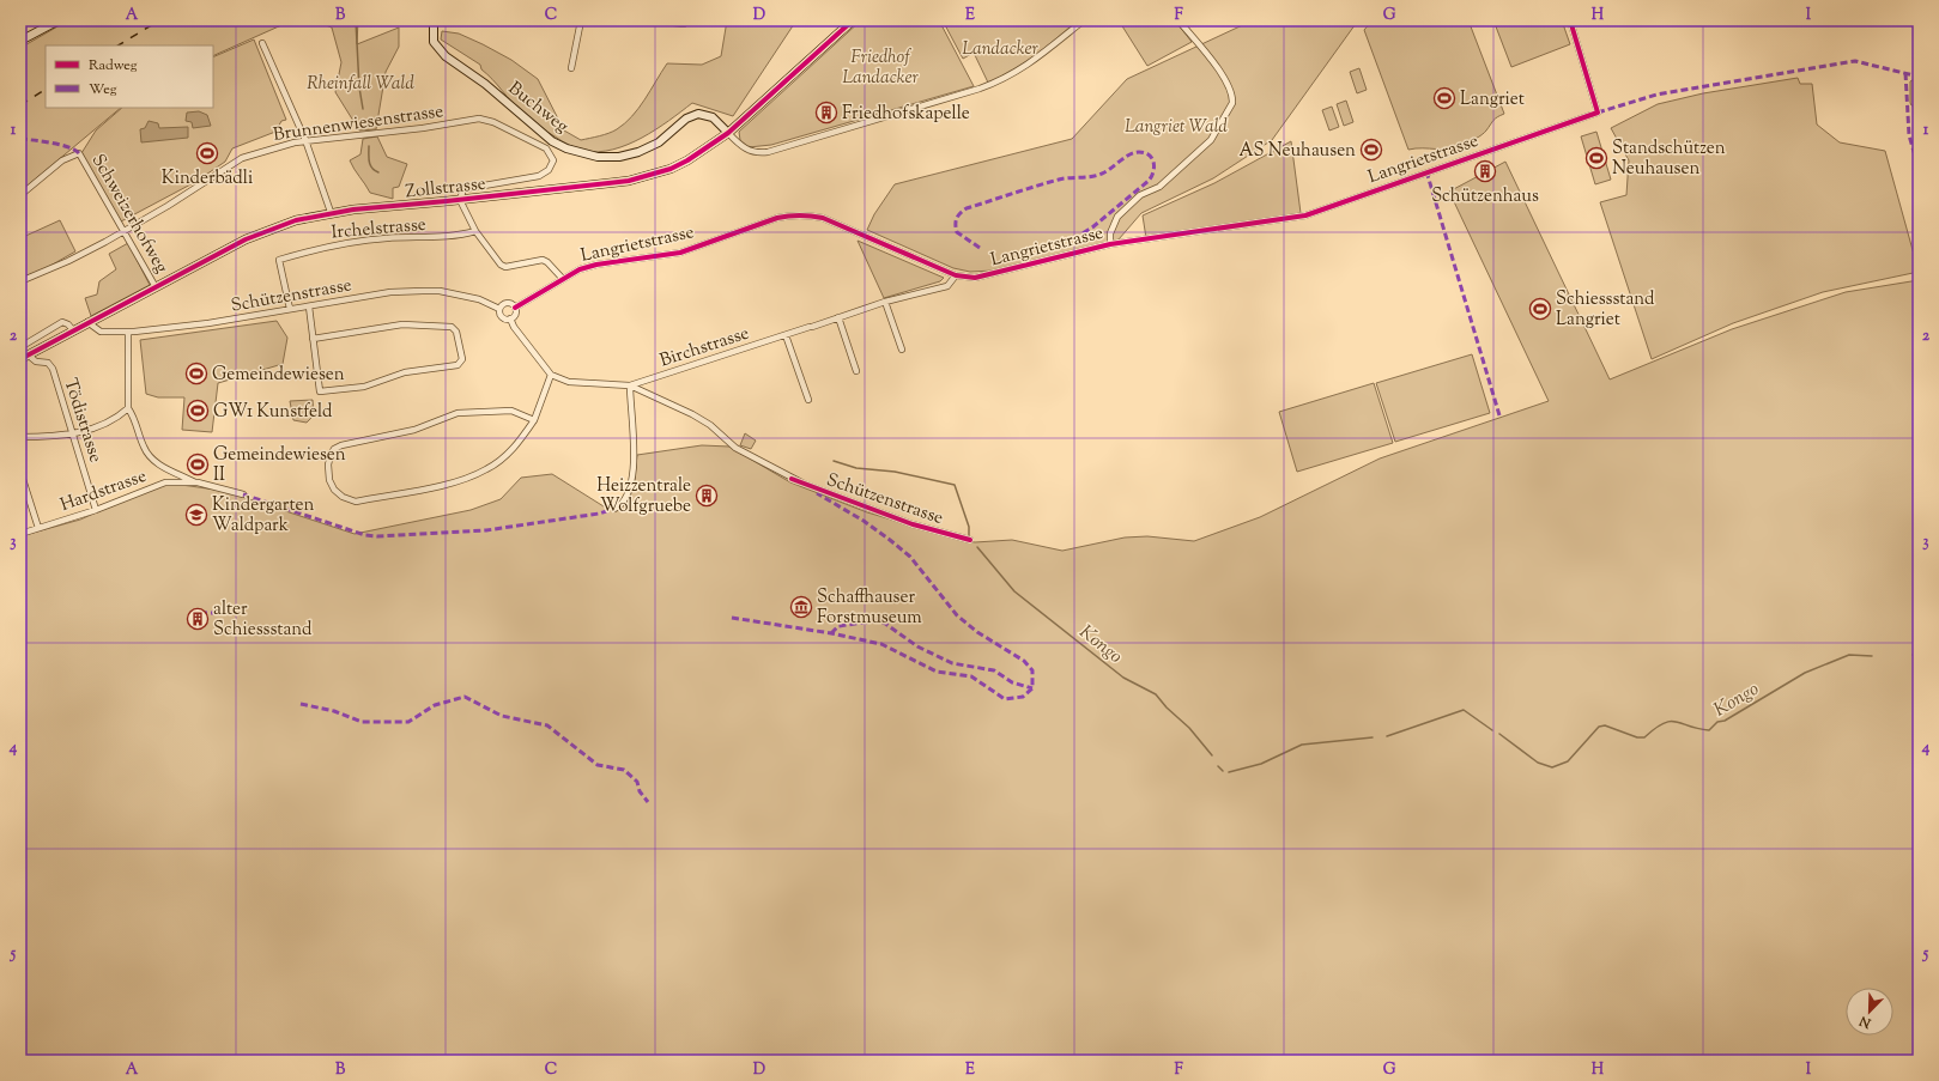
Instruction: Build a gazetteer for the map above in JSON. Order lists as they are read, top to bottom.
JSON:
{
  "streets": {
    "main road": ["Zollstrasse"],
    "street": [
      "Buchweg",
      "Brunnenwiesenstrasse",
      "Langrietstrasse",
      "Schweizerhofweg",
      "Irchelstrasse",
      "Schützenstrasse",
      "Birchstrasse",
      "Tödistrasse",
      "Hardstrasse"
    ]
  },
  "crossings": [
    ["Buchweg", "Zollstrasse"],
    ["Brunnenwiesenstrasse", "Zollstrasse"],
    ["Brunnenwiesenstrasse", "Schweizerhofweg"],
    ["Langrietstrasse", "Schützenstrasse"],
    ["Langrietstrasse", "Birchstrasse"],
    ["Zollstrasse", "Schweizerhofweg"],
    ["Zollstrasse", "Schützenstrasse"],
    ["Zollstrasse", "Tödistrasse"],
    ["Irchelstrasse", "Schützenstrasse"],
    ["Schützenstrasse", "Birchstrasse"],
    ["Tödistrasse", "Hardstrasse"]
  ],
  "water": ["Kongo"],
  "parks": [
    "Landacker",
    "Friedhof Landacker",
    "Rheinfall Wald",
    "Langriet Wald"
  ],
  "places": {
    "sports": [
      "Langriet",
      "AS Neuhausen",
      "Kinderbädli",
      "Standschützen Neuhausen",
      "Schiessstand Langriet",
      "Gemeindewiesen",
      "GW1 Kunstfeld",
      "Gemeindewiesen II"
    ],
    "building": [
      "Friedhofskapelle",
      "Schützenhaus",
      "Heizzentrale Wolfgruebe",
      "alter Schiessstand"
    ],
    "school or university": ["Kindergarten Waldpark"],
    "museum": ["Schaffhauser Forstmuseum"]
  },
  "legend": ["Radweg", "Weg"],
  "north": "bottom left",
  "grid": {
    "columns": [
      "A",
      "B",
      "C",
      "D",
      "E",
      "F",
      "G",
      "H",
      "I"
    ],
    "rows": [
      "1",
      "2",
      "3",
      "4",
      "5"
    ]
  }
}
